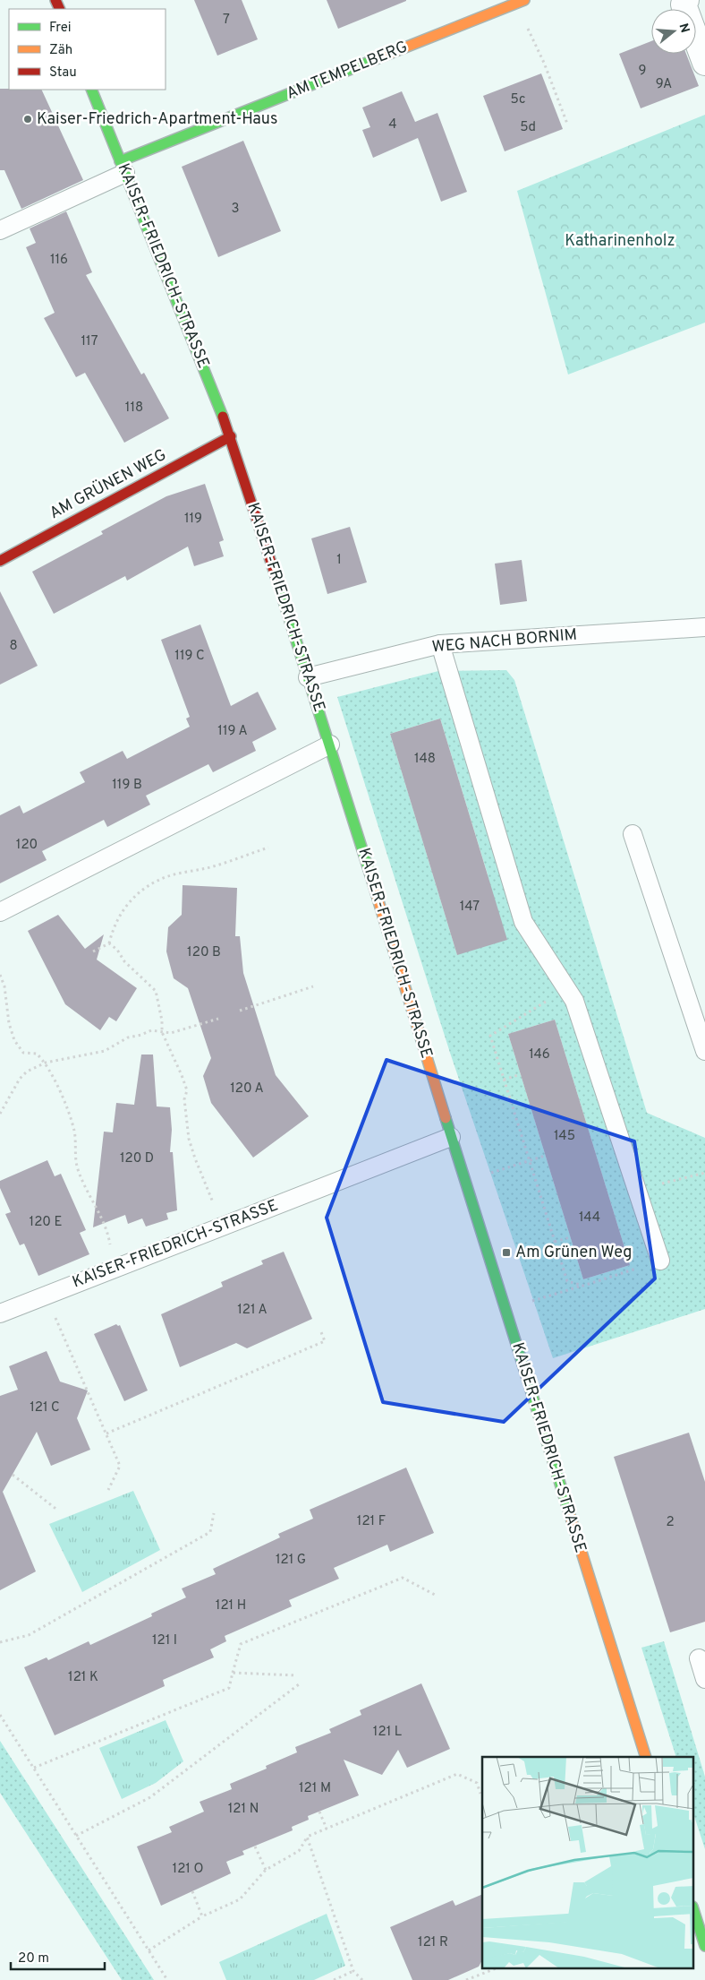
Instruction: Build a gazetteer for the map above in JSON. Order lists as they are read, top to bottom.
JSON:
{
  "streets": {
    "street": ["AM TEMPELBERG", "KAISER-FRIEDRICH-STRASSE", "AM GRÜNEN WEG"],
    "lane": ["WEG NACH BORNIM"]
  },
  "crossings": [
    ["AM TEMPELBERG", "KAISER-FRIEDRICH-STRASSE"],
    ["KAISER-FRIEDRICH-STRASSE", "AM GRÜNEN WEG"],
    ["KAISER-FRIEDRICH-STRASSE", "WEG NACH BORNIM"]
  ],
  "parks": ["Katharinenholz"],
  "places": {
    "other": ["Kaiser-Friedrich-Apartment-Haus"],
    "transit": ["Am Grünen Weg"]
  },
  "house_numbers": [
    "7",
    "9",
    "9A",
    "5c",
    "4",
    "5d",
    "3",
    "116",
    "117",
    "118",
    "119",
    "1",
    "8",
    "119 C",
    "119 A",
    "148",
    "119 B",
    "120",
    "147",
    "120 B",
    "146",
    "120 A",
    "145",
    "120 D",
    "144",
    "120 E",
    "121 A",
    "121 C",
    "121 F",
    "2",
    "121 G",
    "121 H",
    "121 I",
    "121 K",
    "121 L",
    "121 M",
    "121 N",
    "121 O",
    "121 R"
  ],
  "legend": ["Frei", "Zäh", "Stau"],
  "scale_bar": "20 m",
  "north": "right"
}
